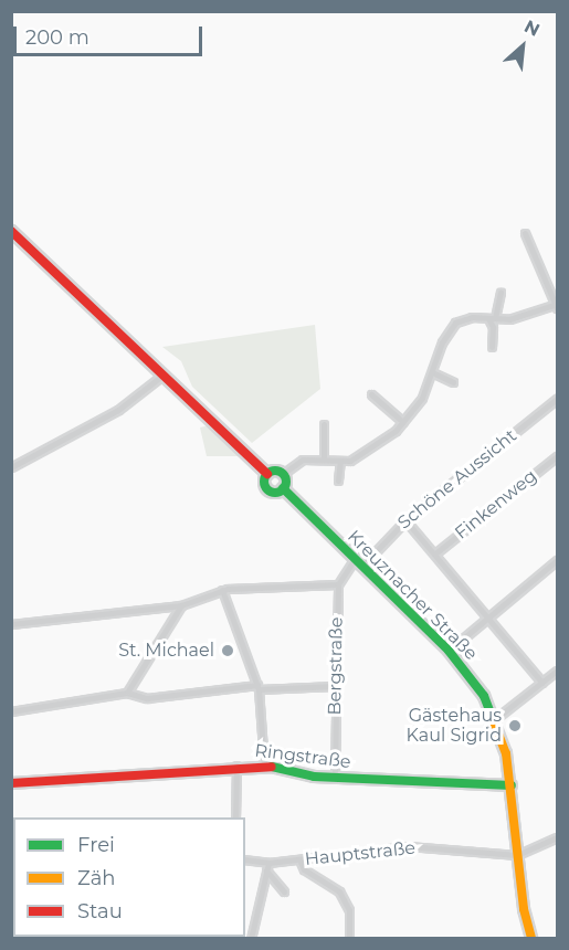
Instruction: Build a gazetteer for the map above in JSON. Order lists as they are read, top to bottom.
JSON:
{
  "streets": {
    "main road": ["Kreuznacher Straße", "Ringstraße"],
    "street": [
      "Schöne Aussicht",
      "Finkenweg",
      "Bergstraße",
      "Hauptstraße"
    ]
  },
  "crossings": [
    ["Schöne Aussicht", "Kreuznacher Straße"],
    ["Kreuznacher Straße", "Ringstraße"],
    ["Kreuznacher Straße", "Hauptstraße"],
    ["Bergstraße", "Ringstraße"]
  ],
  "places": ["St. Michael", "Gästehaus Kaul Sigrid"],
  "legend": ["Frei", "Zäh", "Stau"],
  "scale_bar": "200 m",
  "north": "top right"
}
